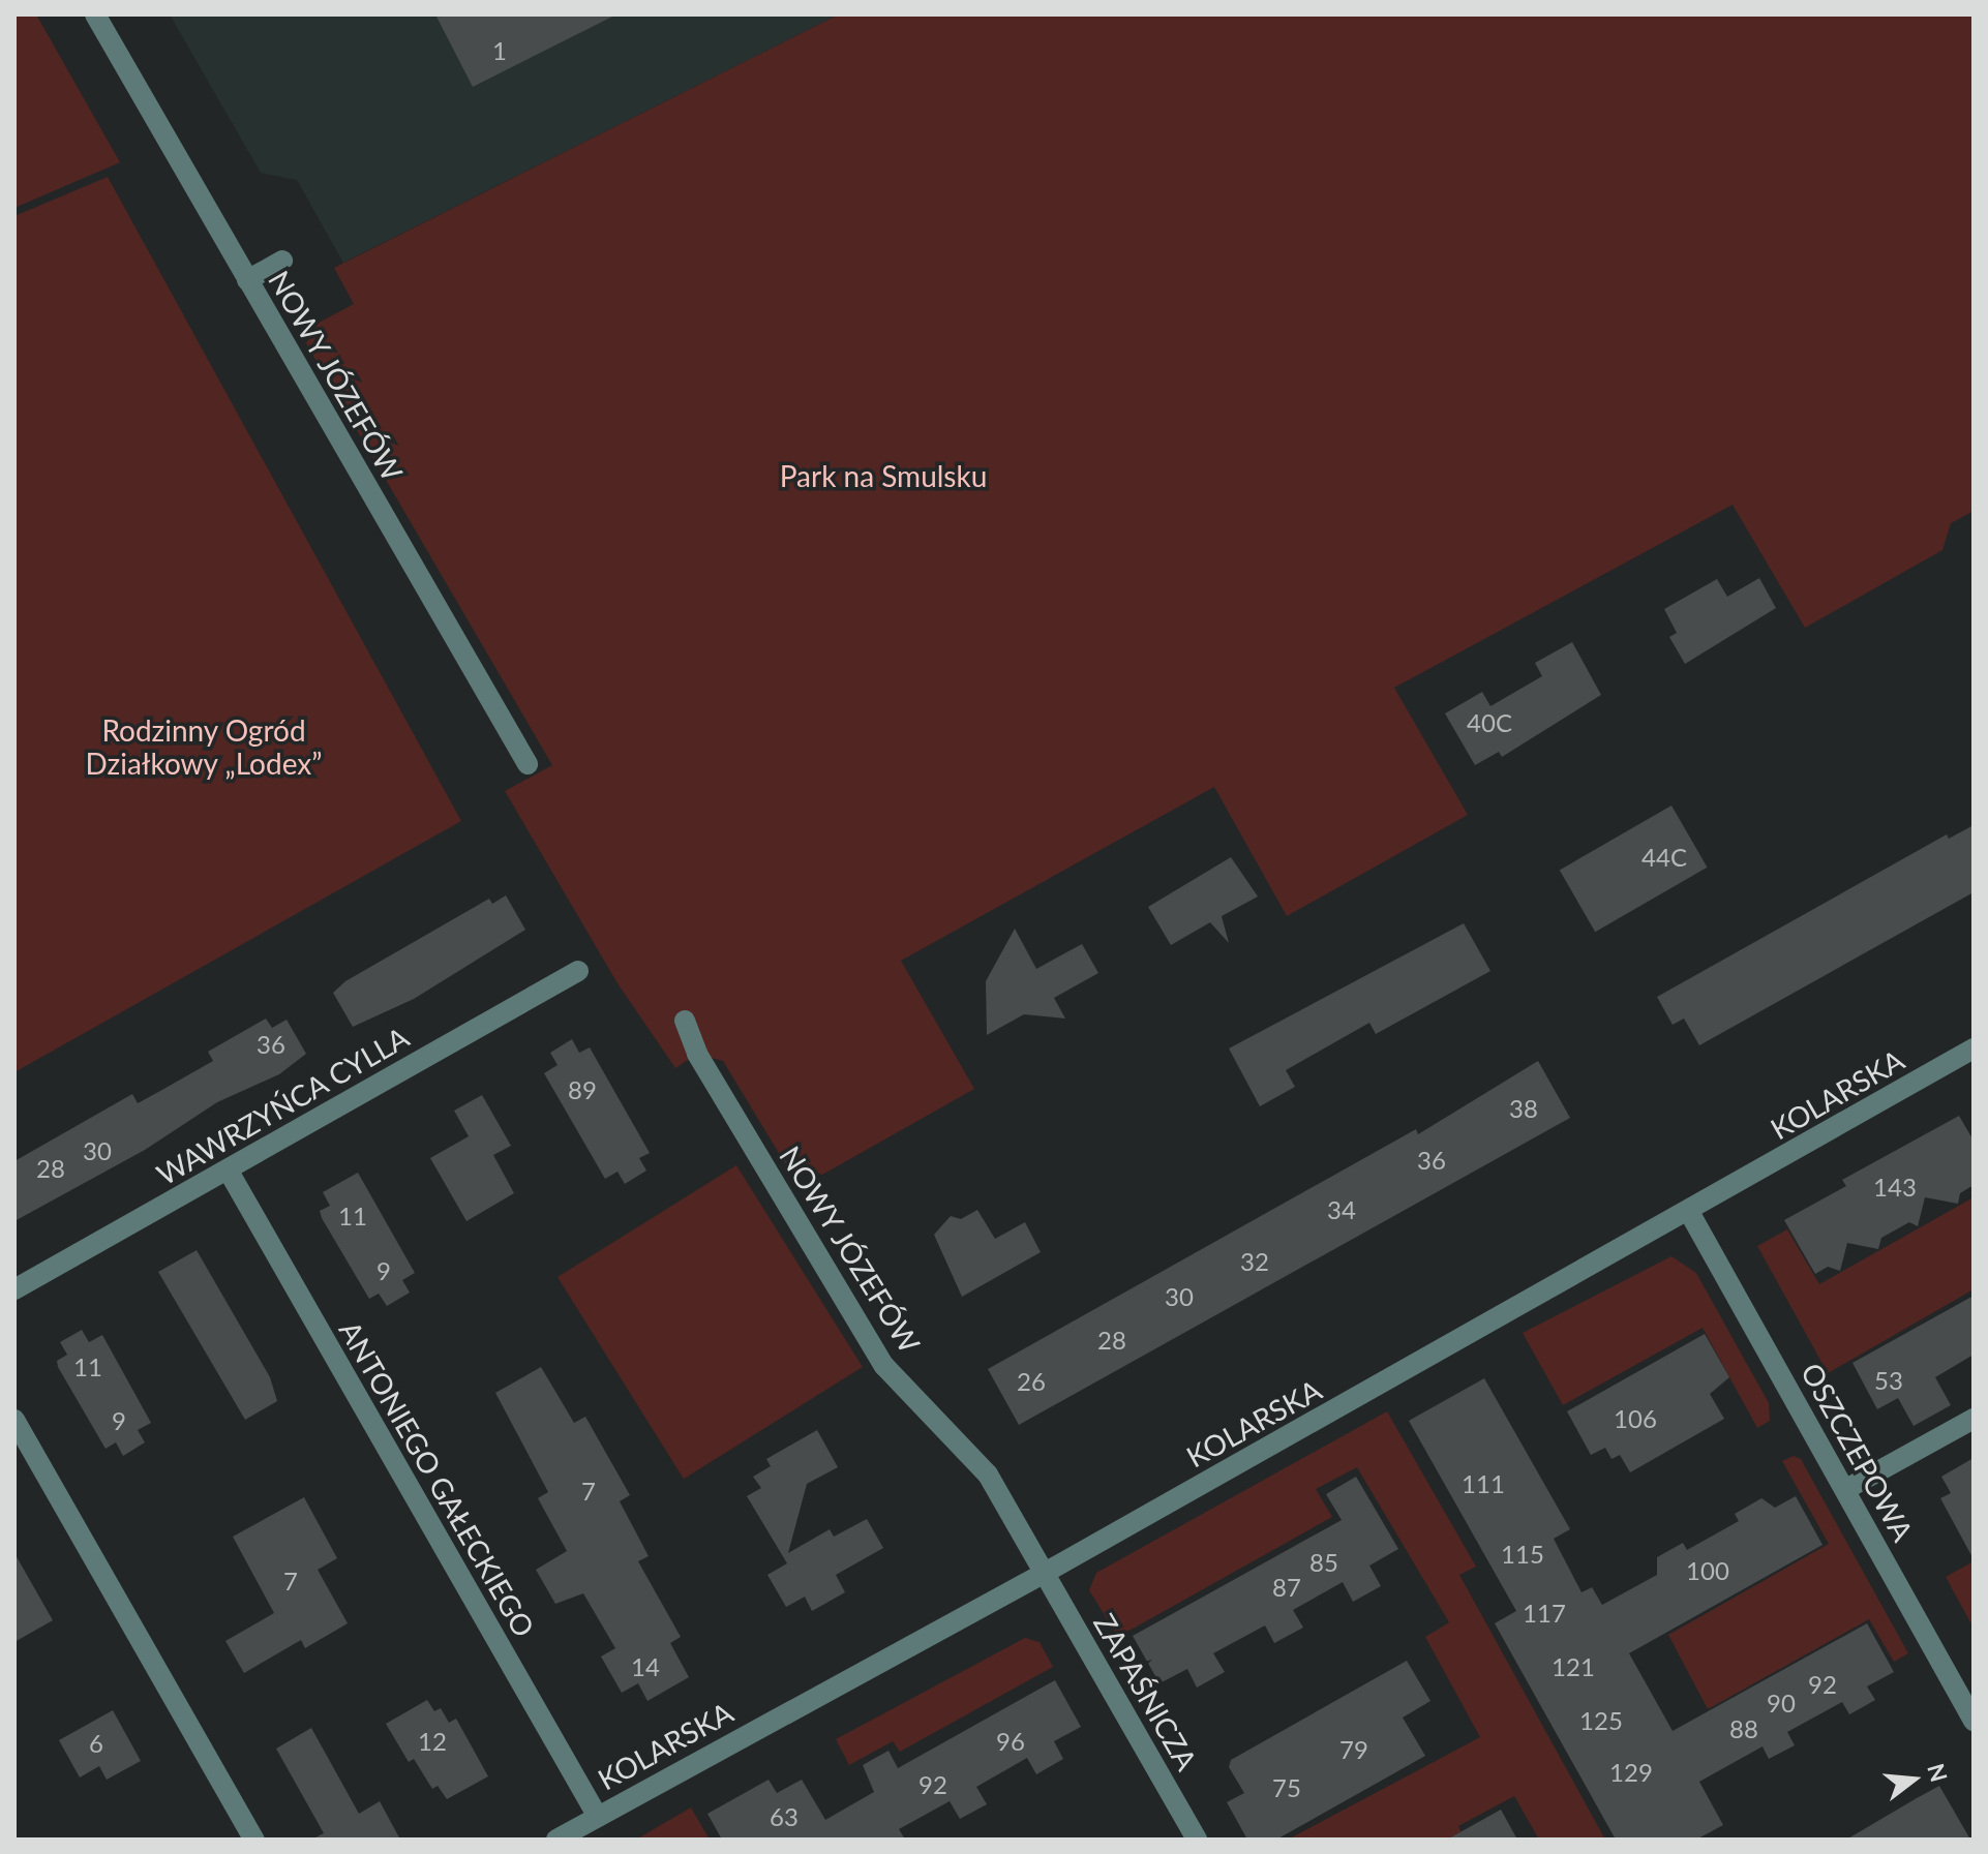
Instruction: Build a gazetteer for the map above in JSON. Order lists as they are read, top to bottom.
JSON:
{
  "streets": {
    "street": [
      "NOWY JÓZEFÓW",
      "KOLARSKA",
      "WAWRZYŃCA CYLLA",
      "OSZCZEPOWA",
      "ANTONIEGO GAŁECKIEGO",
      "ZAPAŚNICZA"
    ]
  },
  "crossings": [
    ["NOWY JÓZEFÓW", "KOLARSKA"],
    ["NOWY JÓZEFÓW", "ZAPAŚNICZA"],
    ["KOLARSKA", "OSZCZEPOWA"],
    ["KOLARSKA", "ANTONIEGO GAŁECKIEGO"],
    ["KOLARSKA", "ZAPAŚNICZA"],
    ["WAWRZYŃCA CYLLA", "ANTONIEGO GAŁECKIEGO"]
  ],
  "parks": ["Park na Smulsku", "Rodzinny Ogród Działkowy „Lodex”"],
  "house_numbers": [
    "1",
    "40C",
    "44C",
    "36",
    "89",
    "38",
    "30",
    "36",
    "28",
    "143",
    "34",
    "11",
    "32",
    "9",
    "30",
    "28",
    "11",
    "53",
    "26",
    "106",
    "9",
    "111",
    "7",
    "115",
    "85",
    "100",
    "7",
    "87",
    "117",
    "14",
    "121",
    "92",
    "90",
    "125",
    "88",
    "12",
    "96",
    "6",
    "79",
    "129",
    "92",
    "75",
    "63"
  ],
  "north": "right"
}
